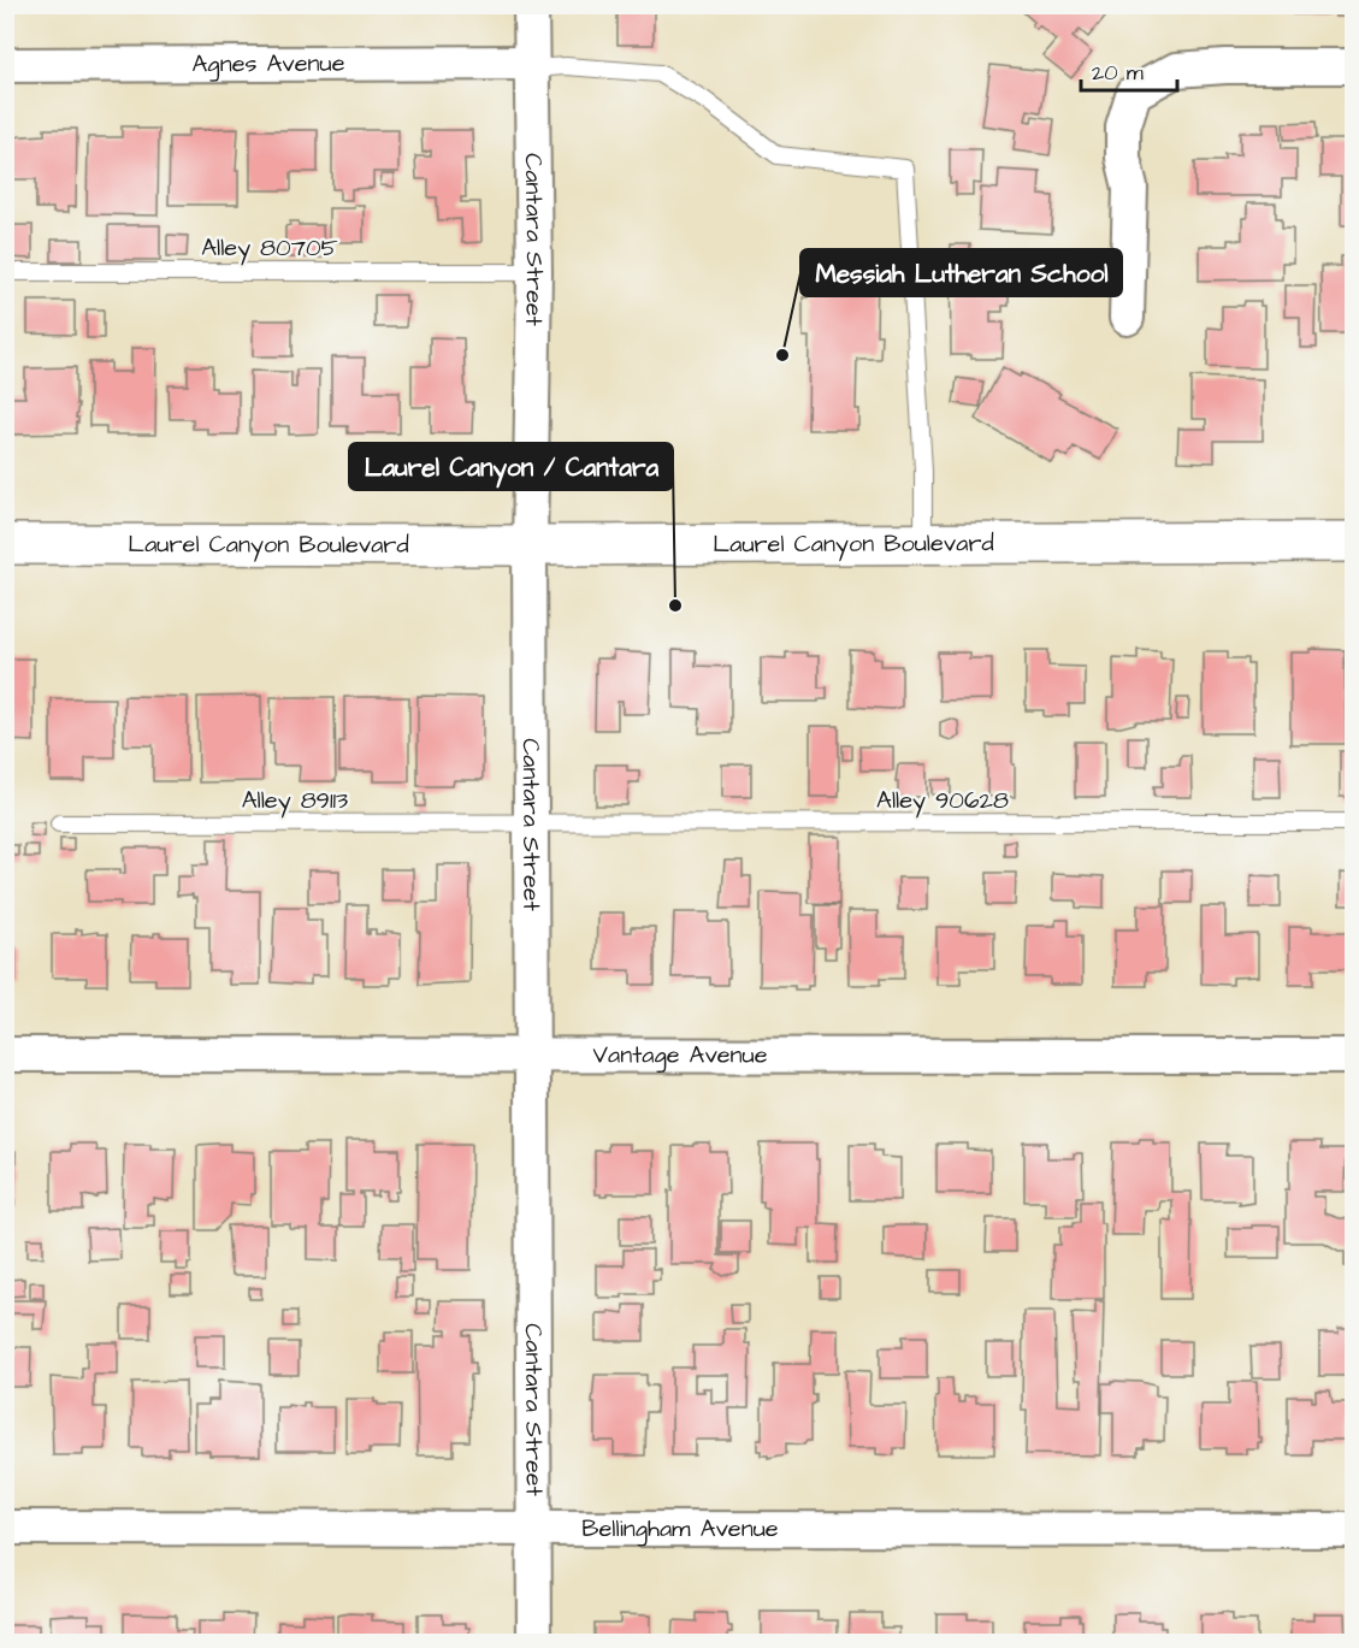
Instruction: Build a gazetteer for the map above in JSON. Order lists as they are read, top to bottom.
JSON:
{
  "streets": {
    "main road": ["Laurel Canyon Boulevard"],
    "street": [
      "Agnes Avenue",
      "Cantara Street",
      "Vantage Avenue",
      "Bellingham Avenue"
    ],
    "lane": ["Alley 80705", "Alley 89113", "Alley 90628"]
  },
  "crossings": [
    ["Agnes Avenue", "Cantara Street"],
    ["Cantara Street", "Alley 80705"],
    ["Cantara Street", "Laurel Canyon Boulevard"],
    ["Cantara Street", "Alley 89113"],
    ["Cantara Street", "Alley 90628"],
    ["Cantara Street", "Vantage Avenue"],
    ["Cantara Street", "Bellingham Avenue"],
    ["Alley 89113", "Alley 90628"]
  ],
  "places": ["Messiah Lutheran School", "Laurel Canyon / Cantara"],
  "scale_bar": "20 m"
}
